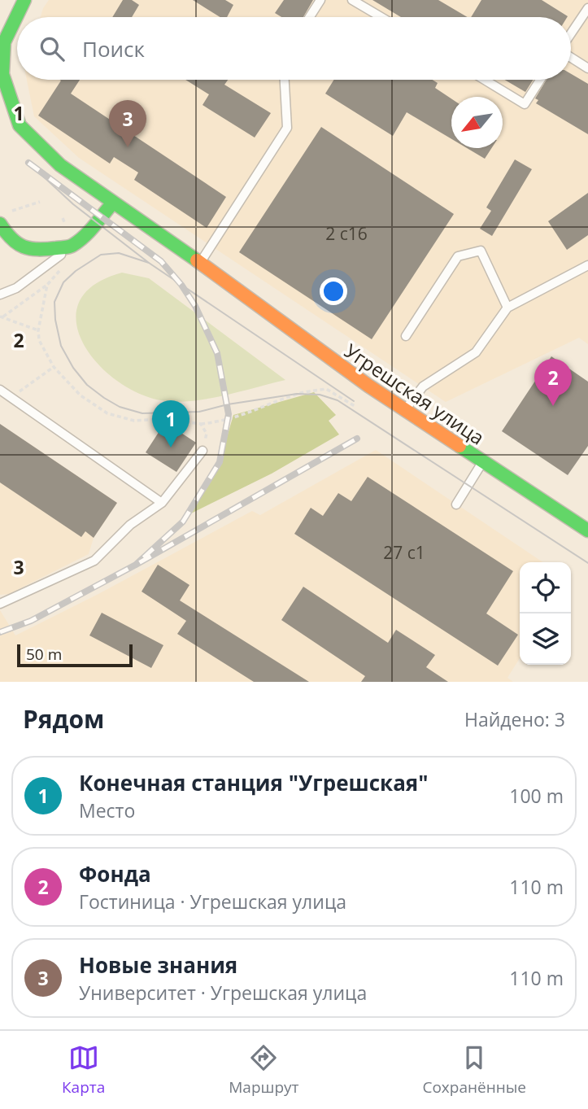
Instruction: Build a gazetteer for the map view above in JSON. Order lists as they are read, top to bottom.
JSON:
{
  "streets": {
    "street": ["Угрешская улица"]
  },
  "house_numbers": ["2 с16", "27 с1"],
  "scale_bar": "50 m",
  "north": "bottom left",
  "page": {
    "search": "Поиск",
    "pins": ["3", "2", "1"],
    "scale": "50 m",
    "heading": ["Рядом", "Найдено: 3"],
    "list": [
      {
        "mark": "1",
        "name": "Конечная станция \"Угрешская\"",
        "note": "Место",
        "value": "100 m"
      },
      {
        "mark": "2",
        "name": "Фонда",
        "note": "Гостиница · Угрешская улица",
        "value": "110 m"
      },
      {
        "mark": "3",
        "name": "Новые знания",
        "note": "Университет · Угрешская улица",
        "value": "110 m"
      }
    ],
    "nav": ["Карта", "Маршрут", "Сохранённые"]
  },
  "grid": {
    "rows": ["1", "2", "3"]
  }
}
